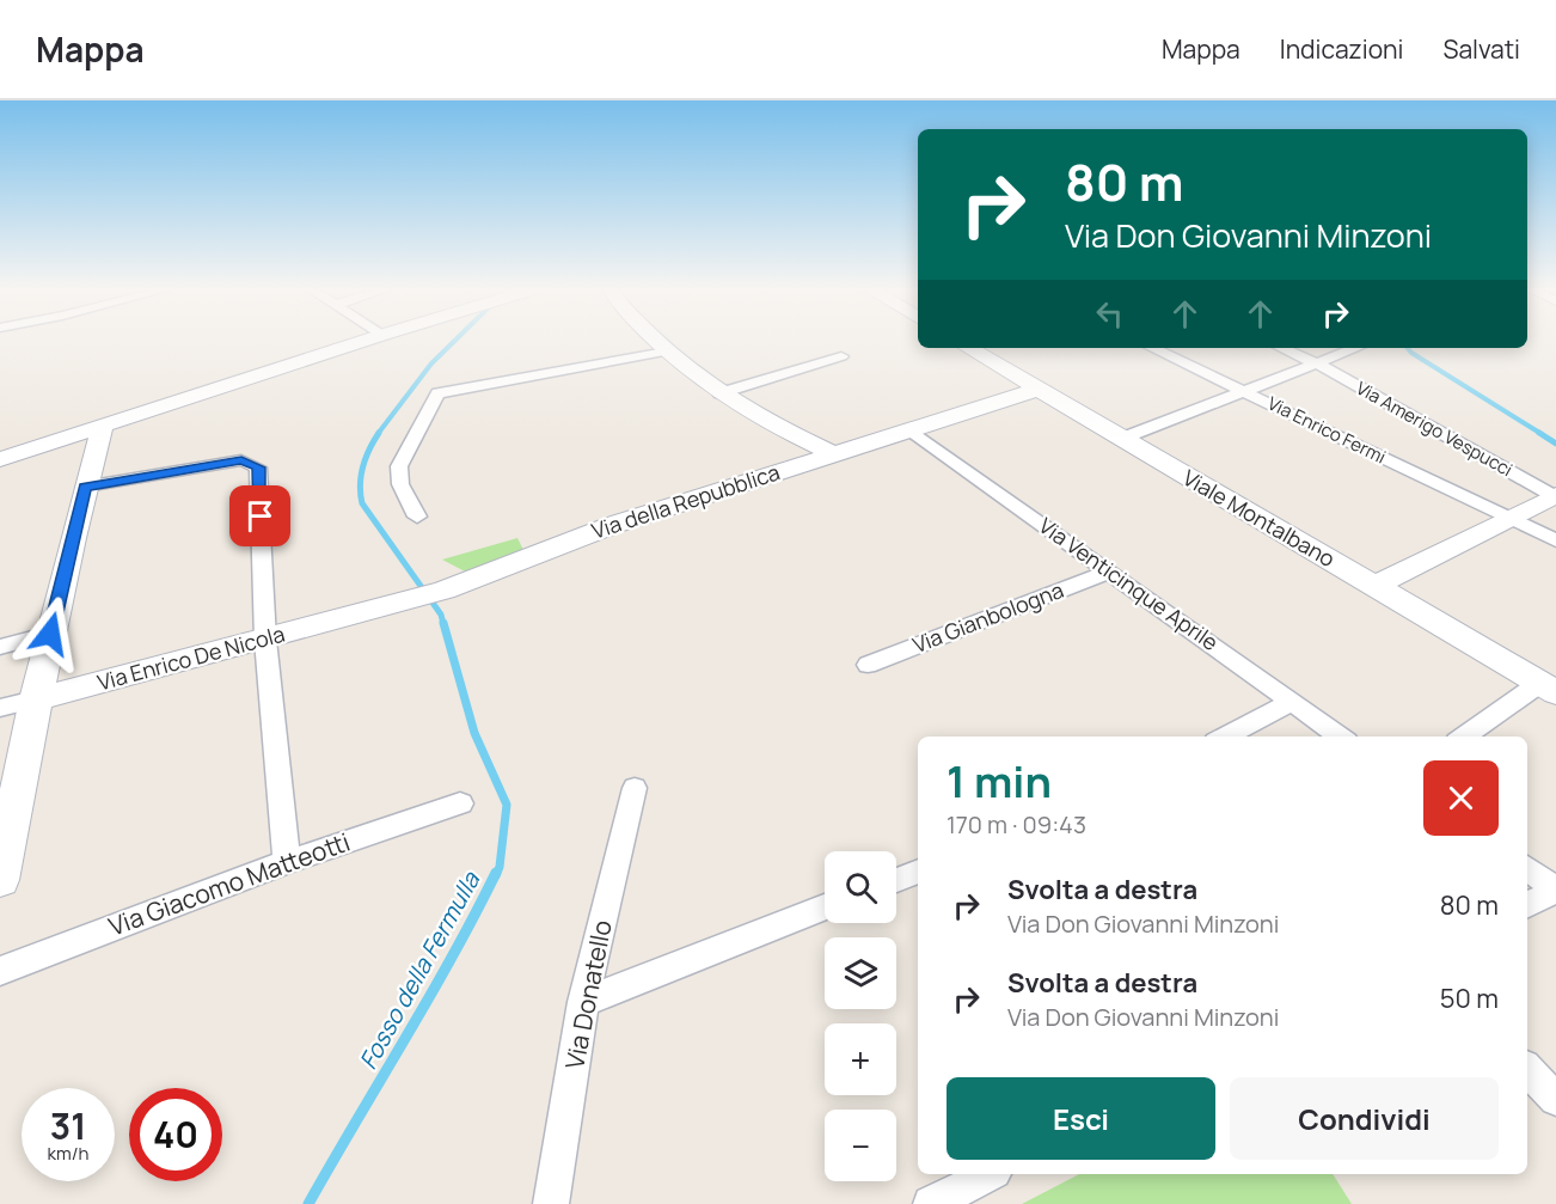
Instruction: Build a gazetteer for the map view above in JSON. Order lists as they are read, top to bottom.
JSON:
{
  "streets": {
    "street": [
      "Via Amerigo Vespucci",
      "Via Enrico Fermi",
      "Via della Repubblica",
      "Viale Montalbano",
      "Via Venticinque Aprile",
      "Via Gianbologna",
      "Via Enrico De Nicola",
      "Via Giacomo Matteotti",
      "Via Donatello"
    ]
  },
  "crossings": [
    ["Via della Repubblica", "Viale Montalbano"],
    ["Via della Repubblica", "Via Venticinque Aprile"],
    ["Via della Repubblica", "Via Enrico De Nicola"],
    ["Via Venticinque Aprile", "Via Gianbologna"]
  ],
  "water": ["Fosso della Fermulla"],
  "page": {
    "header": "Mappa",
    "nav": ["Mappa", "Indicazioni", "Salvati"],
    "turn": ["80 m", "Via Don Giovanni Minzoni"],
    "heading": ["1 min", "170 m · 09:43"],
    "map_buttons": ["+", "−"],
    "list": [
      {
        "name": "Svolta a destra",
        "note": "Via Don Giovanni Minzoni",
        "value": "80 m"
      },
      {
        "name": "Svolta a destra",
        "note": "Via Don Giovanni Minzoni",
        "value": "50 m"
      }
    ],
    "buttons": ["Esci", "Condividi"],
    "speed": "31 km/h",
    "limit": "40"
  }
}
